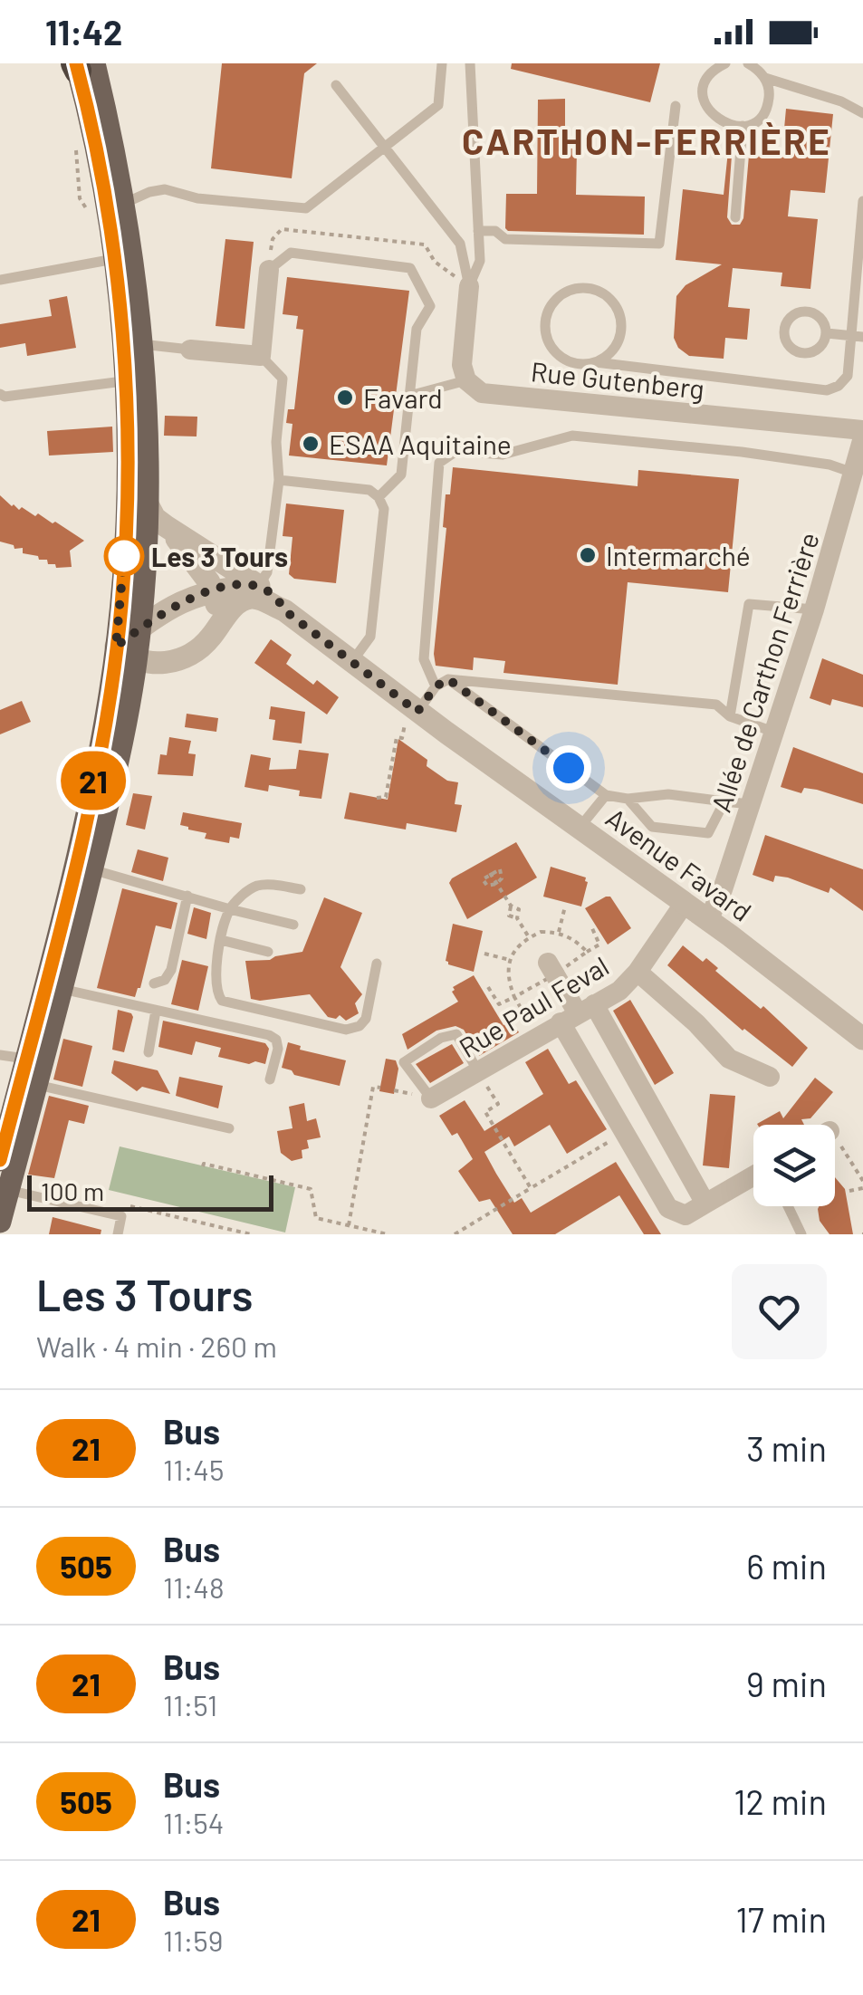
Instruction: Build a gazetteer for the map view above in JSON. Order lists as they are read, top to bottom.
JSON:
{
  "streets": {
    "street": [
      "Rue Gutenberg",
      "Allée de Carthon Ferrière",
      "Avenue Favard",
      "Rue Paul Feval"
    ]
  },
  "crossings": [
    ["Rue Gutenberg", "Allée de Carthon Ferrière"],
    ["Allée de Carthon Ferrière", "Avenue Favard"],
    ["Avenue Favard", "Rue Paul Feval"]
  ],
  "districts": ["CARTHON-FERRIÈRE"],
  "places": [
    "Favard",
    "ESAA Aquitaine",
    "Intermarché",
    "Les 3 Tours"
  ],
  "lines": ["bus line 21"],
  "scale_bar": "100 m",
  "page": {
    "status": "11:42",
    "on_map": "21",
    "scale": "100 m",
    "heading": ["Les 3 Tours", "Walk · 4 min · 260 m"],
    "list": [
      {
        "mark": "21",
        "name": "Bus",
        "note": "11:45",
        "value": "3 min"
      },
      {
        "mark": "505",
        "name": "Bus",
        "note": "11:48",
        "value": "6 min"
      },
      {
        "mark": "21",
        "name": "Bus",
        "note": "11:51",
        "value": "9 min"
      },
      {
        "mark": "505",
        "name": "Bus",
        "note": "11:54",
        "value": "12 min"
      },
      {
        "mark": "21",
        "name": "Bus",
        "note": "11:59",
        "value": "17 min"
      }
    ]
  }
}
